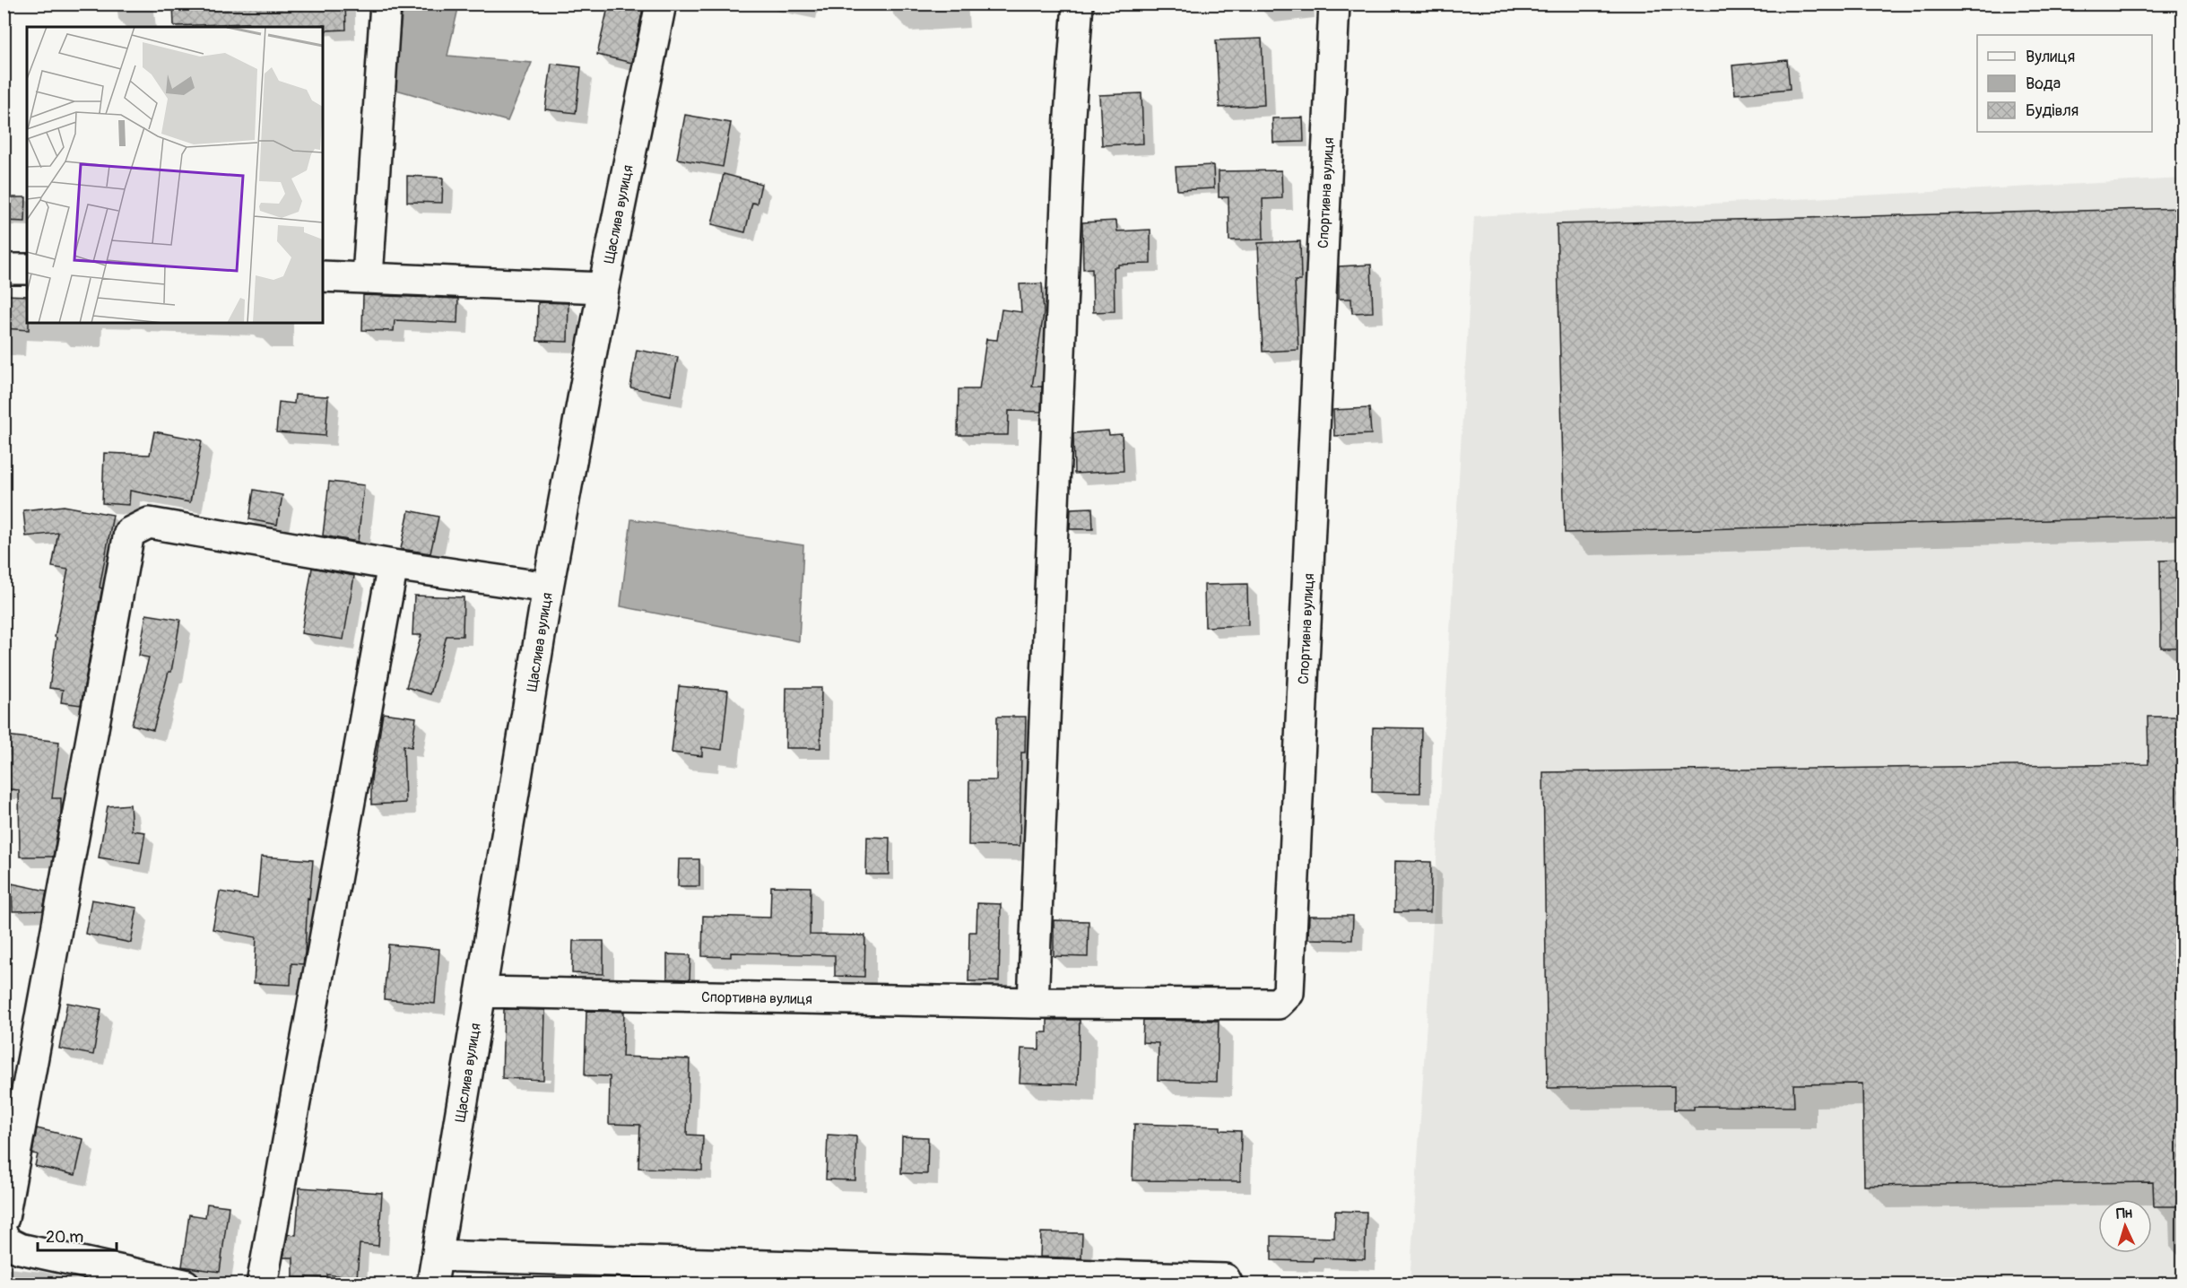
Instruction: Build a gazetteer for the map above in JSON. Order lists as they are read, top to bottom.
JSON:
{
  "streets": {
    "street": ["Спортивна вулиця", "Щаслива вулиця"]
  },
  "crossings": [
    ["Спортивна вулиця", "Щаслива вулиця"]
  ],
  "legend": ["Вулиця", "Вода", "Будівля"],
  "scale_bar": "20 m",
  "north": "top"
}
